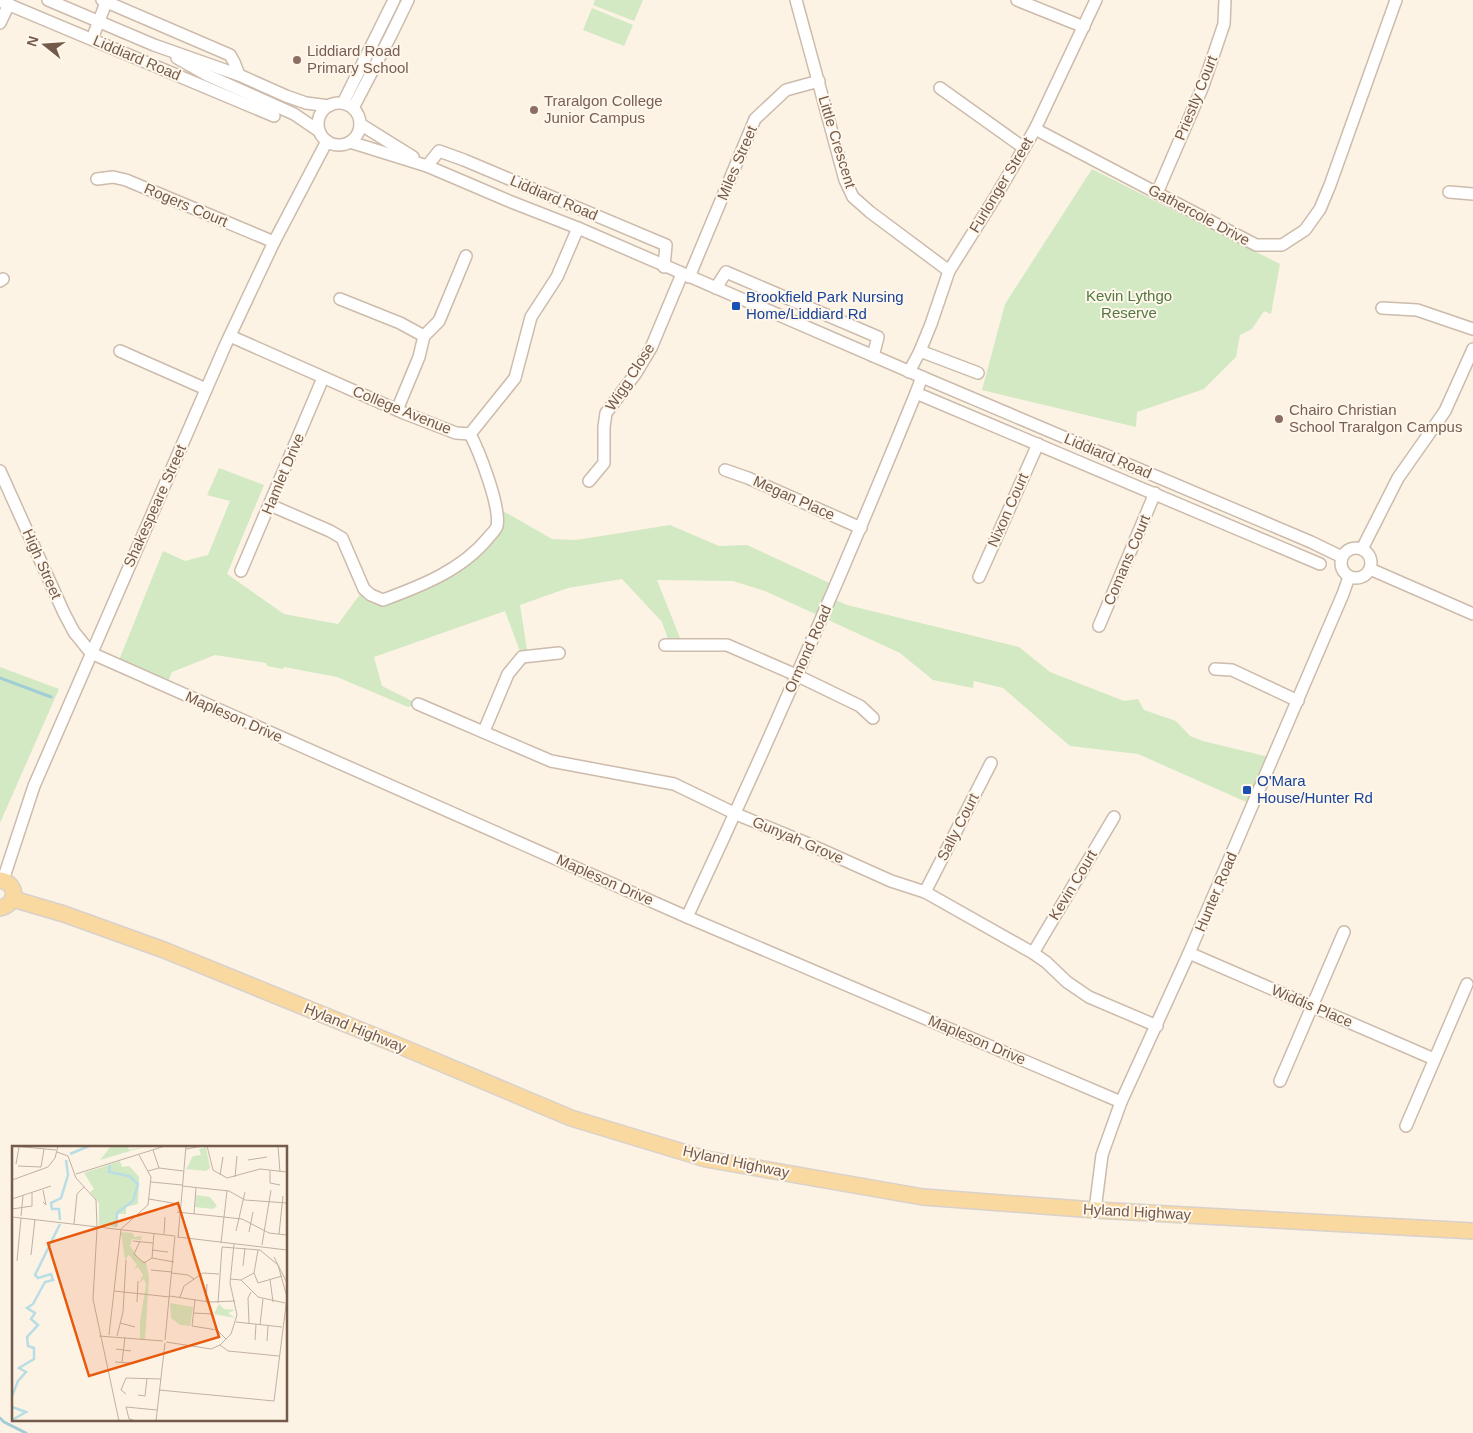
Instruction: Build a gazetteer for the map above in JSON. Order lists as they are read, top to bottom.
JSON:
{
  "streets": {
    "main road": ["Hyland Highway"],
    "street": [
      "Liddiard Road",
      "Priestly Court",
      "Little Crescent",
      "Miles Street",
      "Furlonger Street",
      "Rogers Court",
      "Gathercole Drive",
      "Wigg Close",
      "College Avenue",
      "Hamlet Drive",
      "Megan Place",
      "Shakespeare Street",
      "Nixon Court",
      "Comans Court",
      "High Street",
      "Ormond Road",
      "Mapleson Drive",
      "Sally Court",
      "Gunyah Grove",
      "Kevin Court",
      "Hunter Road",
      "Widdis Place"
    ]
  },
  "crossings": [
    ["Liddiard Road", "Miles Street"],
    ["Liddiard Road", "Furlonger Street"],
    ["Liddiard Road", "Wigg Close"],
    ["Liddiard Road", "College Avenue"],
    ["Liddiard Road", "Shakespeare Street"],
    ["Liddiard Road", "Nixon Court"],
    ["Liddiard Road", "Comans Court"],
    ["Liddiard Road", "Ormond Road"],
    ["Liddiard Road", "Hunter Road"],
    ["Priestly Court", "Gathercole Drive"],
    ["Little Crescent", "Miles Street"],
    ["Little Crescent", "Furlonger Street"],
    ["Miles Street", "Wigg Close"],
    ["Furlonger Street", "Gathercole Drive"],
    ["Rogers Court", "Shakespeare Street"],
    ["College Avenue", "Hamlet Drive"],
    ["College Avenue", "Shakespeare Street"],
    ["Megan Place", "Ormond Road"],
    ["Shakespeare Street", "High Street"],
    ["Shakespeare Street", "Mapleson Drive"],
    ["High Street", "Mapleson Drive"],
    ["Ormond Road", "Mapleson Drive"],
    ["Ormond Road", "Gunyah Grove"],
    ["Mapleson Drive", "Hunter Road"],
    ["Sally Court", "Gunyah Grove"],
    ["Gunyah Grove", "Kevin Court"],
    ["Gunyah Grove", "Hunter Road"],
    ["Hunter Road", "Widdis Place"],
    ["Hunter Road", "Hyland Highway"]
  ],
  "parks": ["Kevin Lythgo Reserve"],
  "places": {
    "other": ["Liddiard Road Primary School", "Traralgon College Junior Campus", "Chairo Christian School Traralgon Campus"],
    "transit": ["Brookfield Park Nursing Home/Liddiard Rd", "O'Mara House/Hunter Rd"]
  },
  "north": "left"
}
